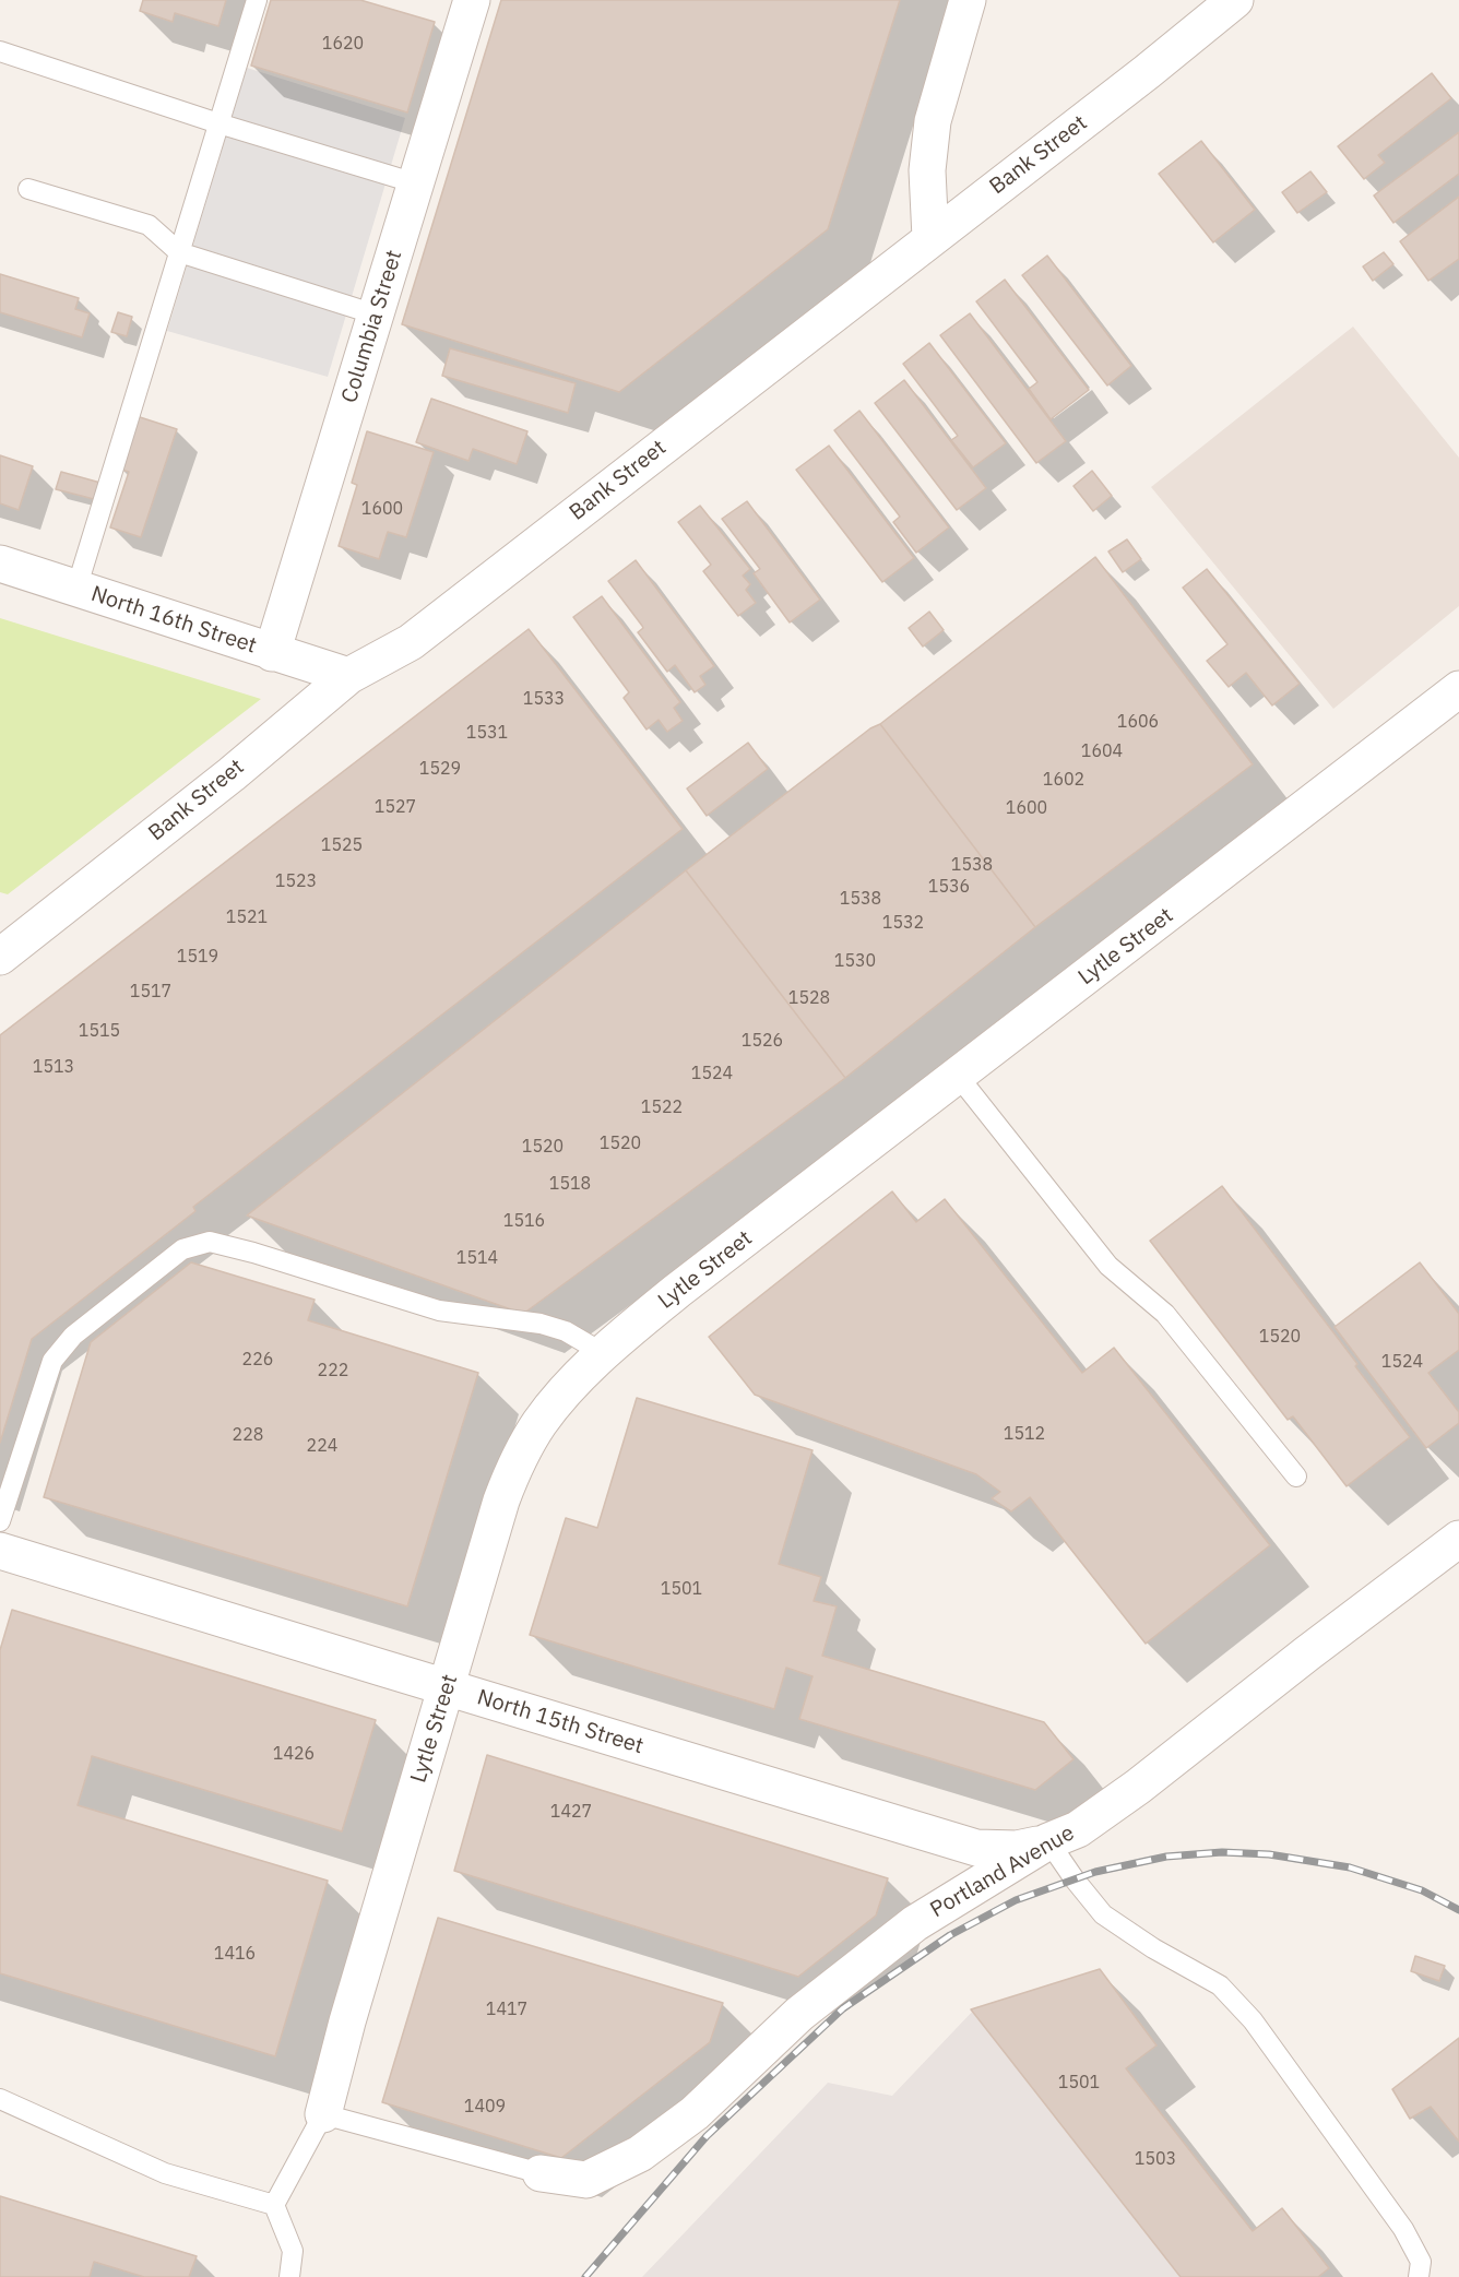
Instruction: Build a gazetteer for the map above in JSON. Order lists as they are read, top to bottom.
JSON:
{
  "streets": {
    "street": [
      "Bank Street",
      "Columbia Street",
      "North 16th Street",
      "Lytle Street",
      "North 15th Street",
      "Portland Avenue"
    ]
  },
  "crossings": [
    ["Bank Street", "North 16th Street"],
    ["Columbia Street", "North 16th Street"],
    ["Lytle Street", "North 15th Street"],
    ["North 15th Street", "Portland Avenue"]
  ],
  "house_numbers": [
    "1620",
    "1600",
    "1533",
    "1606",
    "1531",
    "1604",
    "1529",
    "1602",
    "1527",
    "1600",
    "1525",
    "1538",
    "1523",
    "1536",
    "1538",
    "1521",
    "1532",
    "1519",
    "1530",
    "1517",
    "1528",
    "1515",
    "1526",
    "1513",
    "1524",
    "1522",
    "1520",
    "1520",
    "1518",
    "1516",
    "1514",
    "1520",
    "226",
    "1524",
    "222",
    "1512",
    "228",
    "224",
    "1501",
    "1426",
    "1427",
    "1416",
    "1417",
    "1501",
    "1409",
    "1503"
  ]
}
